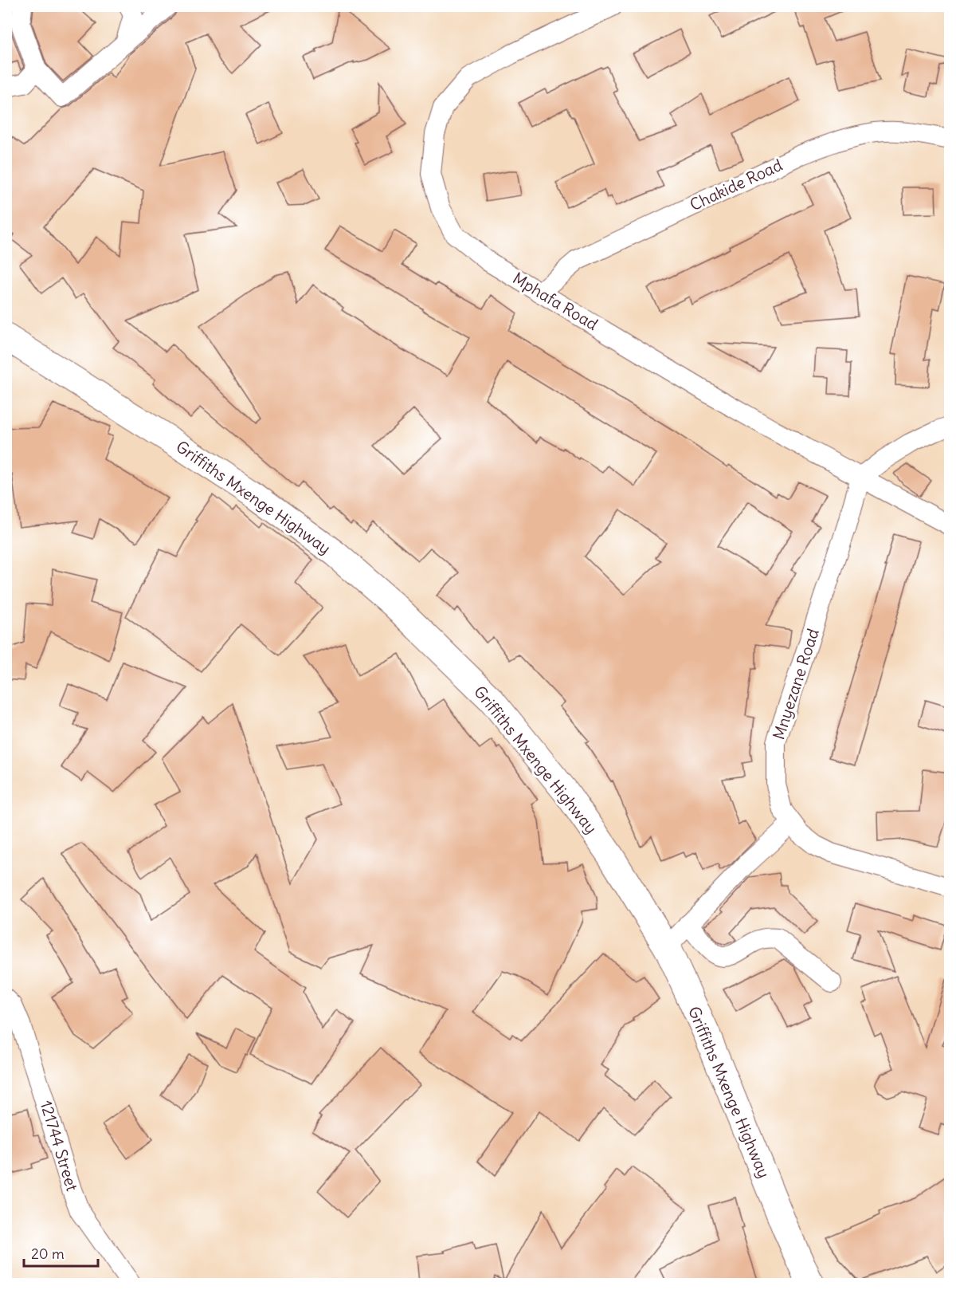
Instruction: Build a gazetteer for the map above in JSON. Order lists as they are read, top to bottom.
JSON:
{
  "streets": {
    "street": [
      "Chakide Road",
      "Mphafa Road",
      "Griffiths Mxenge Highway",
      "Mnyezane Road",
      "121744 Street"
    ]
  },
  "crossings": [
    ["Chakide Road", "Mphafa Road"],
    ["Mphafa Road", "Mnyezane Road"]
  ],
  "scale_bar": "20 m"
}
